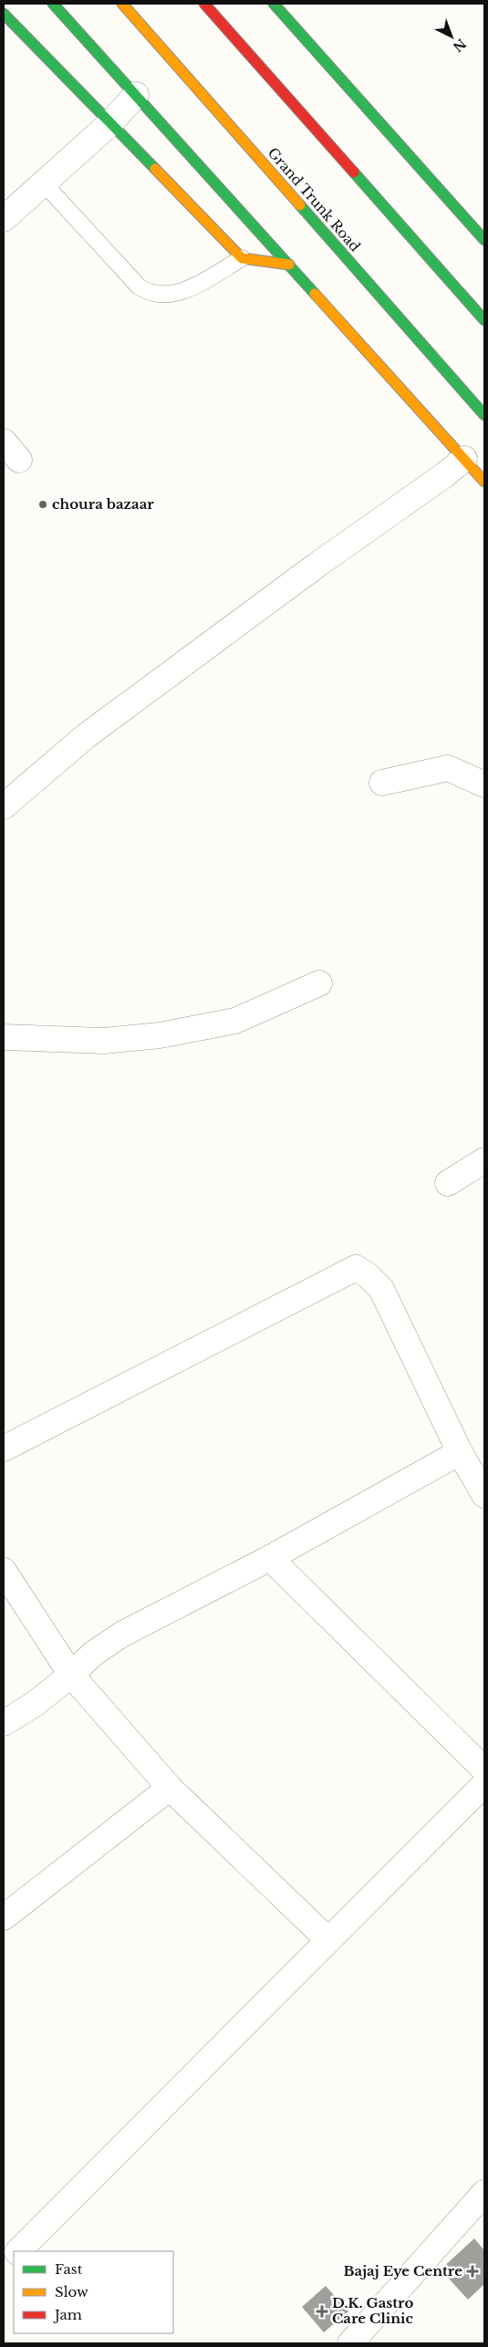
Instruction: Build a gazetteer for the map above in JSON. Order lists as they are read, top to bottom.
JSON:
{
  "streets": {
    "main road": ["Grand Trunk Road"]
  },
  "places": {
    "other": ["choura bazaar"],
    "health": ["Bajaj Eye Centre", "D.K. Gastro Care Clinic"]
  },
  "legend": ["Fast", "Slow", "Jam"],
  "north": "bottom right"
}
